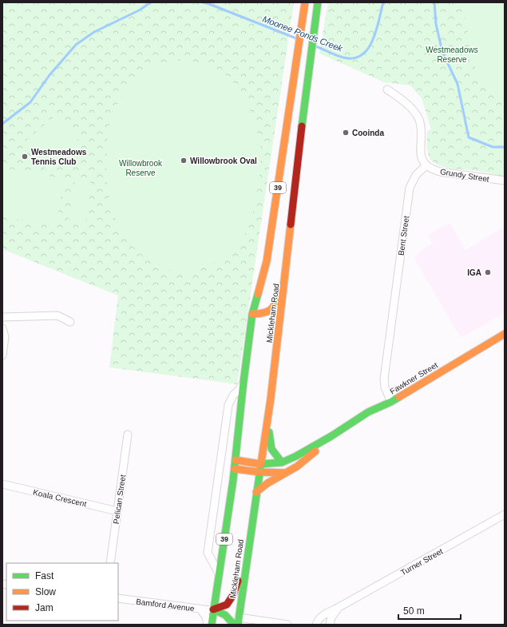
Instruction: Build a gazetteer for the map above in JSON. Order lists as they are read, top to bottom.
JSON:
{
  "streets": {
    "main road": ["39", "Mickleham Road", "Fawkner Street"],
    "street": [
      "Grundy Street",
      "Bent Street",
      "Koala Crescent",
      "Pelican Street",
      "Turner Street",
      "Bamford Avenue"
    ]
  },
  "crossings": [
    ["Grundy Street", "Bent Street"],
    ["Bent Street", "Fawkner Street"],
    ["Mickleham Road", "Fawkner Street"],
    ["Mickleham Road", "Bamford Avenue"],
    ["Koala Crescent", "Pelican Street"]
  ],
  "water": ["Moonee Ponds Creek"],
  "parks": ["Westmeadows Reserve", "Willowbrook Reserve"],
  "places": [
    "Cooinda",
    "Westmeadows Tennis Club",
    "Willowbrook Oval",
    "IGA"
  ],
  "legend": ["Fast", "Slow", "Jam"],
  "scale_bar": "50 m"
}
